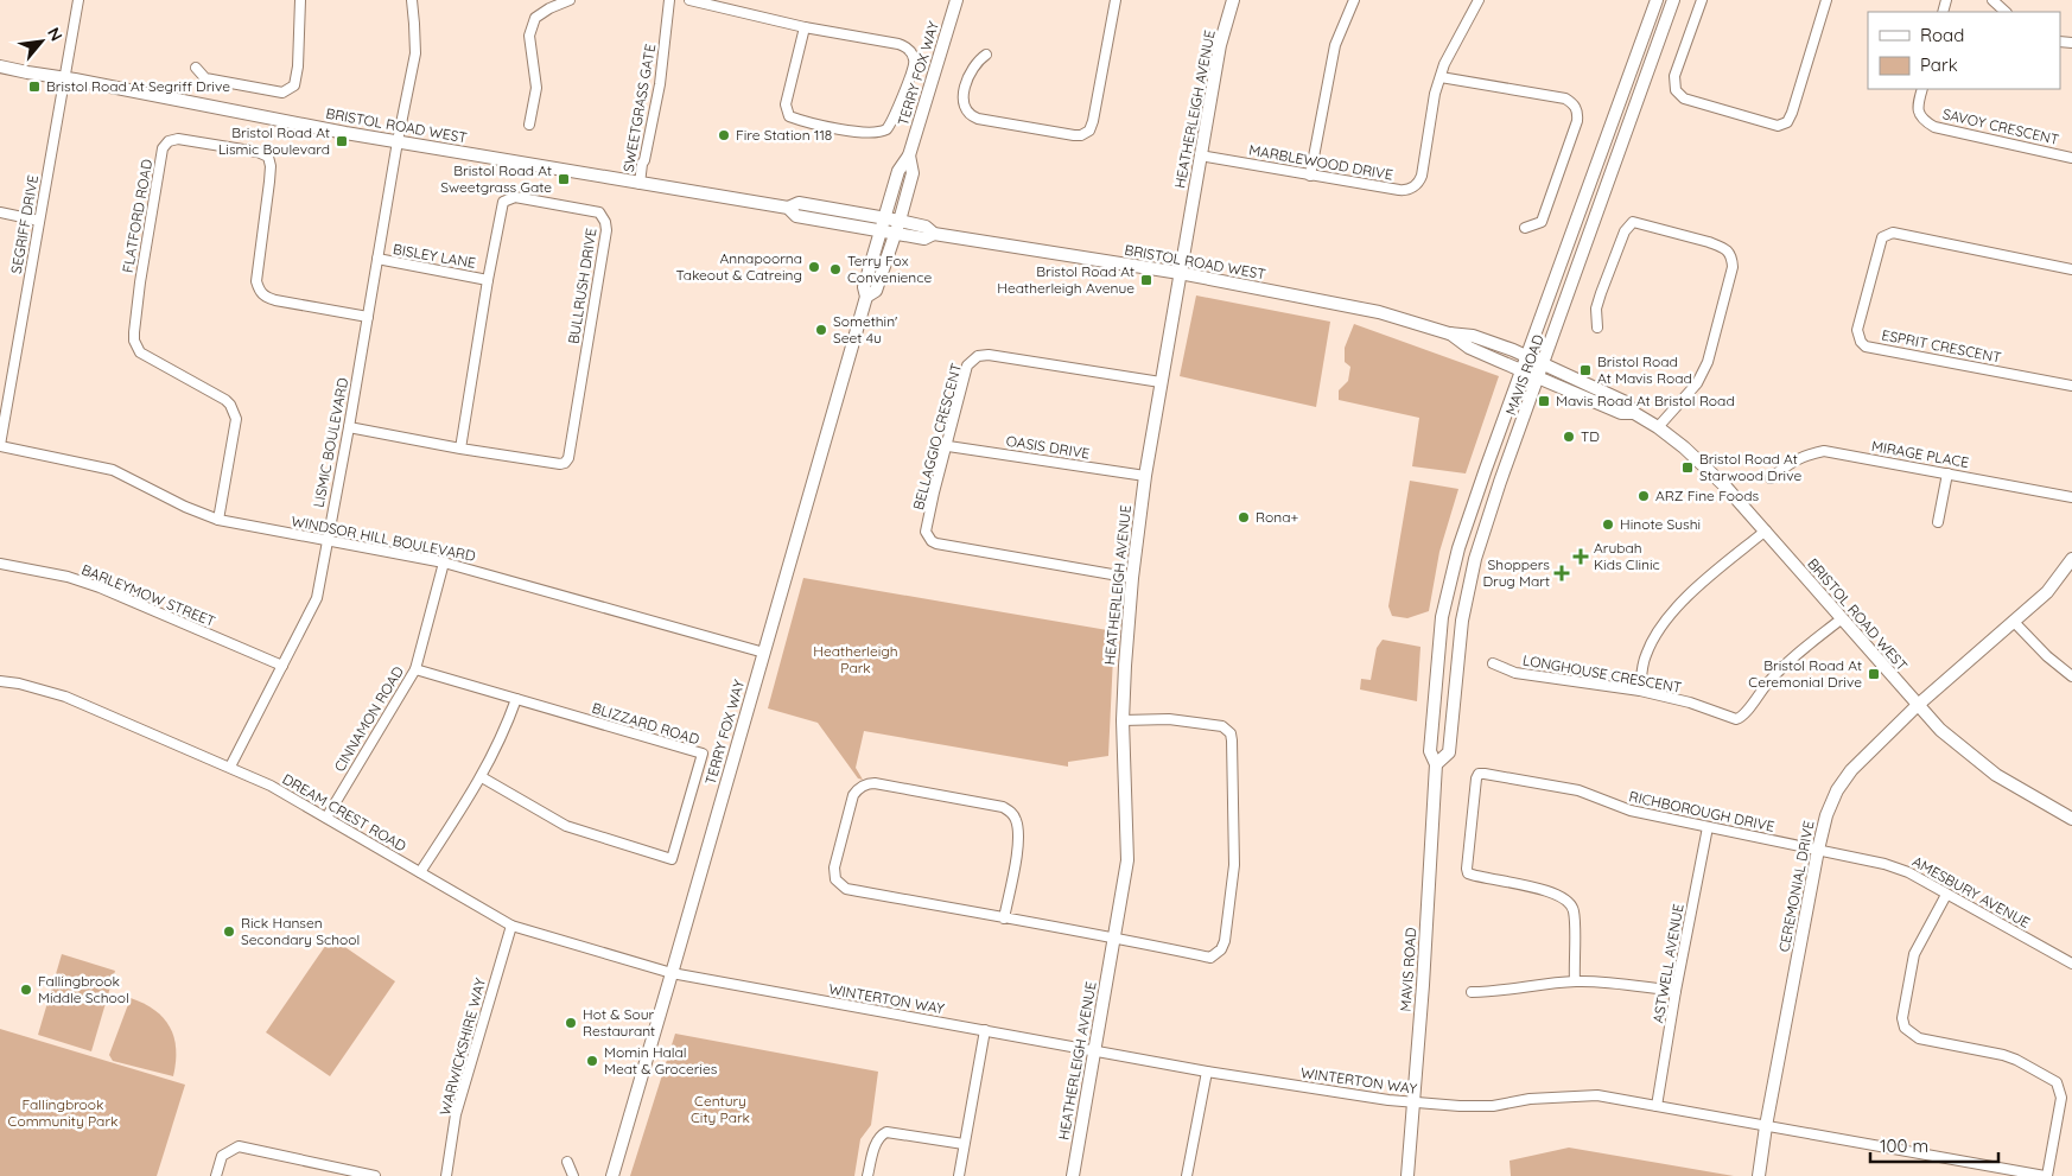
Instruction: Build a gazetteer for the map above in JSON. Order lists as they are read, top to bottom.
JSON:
{
  "streets": {
    "street": [
      "TERRY FOX WAY",
      "SWEETGRASS GATE",
      "HEATHERLEIGH AVENUE",
      "BRISTOL ROAD WEST",
      "SAVOY CRESCENT",
      "MARBLEWOOD DRIVE",
      "FLATFORD ROAD",
      "SEGRIFF DRIVE",
      "BISLEY LANE",
      "BULLRUSH DRIVE",
      "ESPRIT CRESCENT",
      "MAVIS ROAD",
      "BELLAGGIO CRESCENT",
      "LISMIC BOULEVARD",
      "OASIS DRIVE",
      "MIRAGE PLACE",
      "WINDSOR HILL BOULEVARD",
      "BARLEYMOW STREET",
      "LONGHOUSE CRESCENT",
      "CINNAMON ROAD",
      "BLIZZARD ROAD",
      "RICHBOROUGH DRIVE",
      "DREAM CREST ROAD",
      "CEREMONIAL DRIVE",
      "AMESBURY AVENUE",
      "ASTWELL AVENUE",
      "WINTERTON WAY",
      "WARWICKSHIRE WAY"
    ]
  },
  "crossings": [
    ["TERRY FOX WAY", "BRISTOL ROAD WEST"],
    ["TERRY FOX WAY", "WINDSOR HILL BOULEVARD"],
    ["TERRY FOX WAY", "DREAM CREST ROAD"],
    ["TERRY FOX WAY", "WINTERTON WAY"],
    ["SWEETGRASS GATE", "BRISTOL ROAD WEST"],
    ["HEATHERLEIGH AVENUE", "BRISTOL ROAD WEST"],
    ["HEATHERLEIGH AVENUE", "MARBLEWOOD DRIVE"],
    ["HEATHERLEIGH AVENUE", "BELLAGGIO CRESCENT"],
    ["HEATHERLEIGH AVENUE", "OASIS DRIVE"],
    ["HEATHERLEIGH AVENUE", "WINTERTON WAY"],
    ["BRISTOL ROAD WEST", "SEGRIFF DRIVE"],
    ["BRISTOL ROAD WEST", "MAVIS ROAD"],
    ["BRISTOL ROAD WEST", "LISMIC BOULEVARD"],
    ["BRISTOL ROAD WEST", "LONGHOUSE CRESCENT"],
    ["BRISTOL ROAD WEST", "CEREMONIAL DRIVE"],
    ["FLATFORD ROAD", "LISMIC BOULEVARD"],
    ["FLATFORD ROAD", "WINDSOR HILL BOULEVARD"],
    ["SEGRIFF DRIVE", "WINDSOR HILL BOULEVARD"],
    ["BISLEY LANE", "BULLRUSH DRIVE"],
    ["BISLEY LANE", "LISMIC BOULEVARD"],
    ["BULLRUSH DRIVE", "LISMIC BOULEVARD"],
    ["MAVIS ROAD", "WINTERTON WAY"],
    ["BELLAGGIO CRESCENT", "OASIS DRIVE"],
    ["LISMIC BOULEVARD", "WINDSOR HILL BOULEVARD"],
    ["LISMIC BOULEVARD", "BARLEYMOW STREET"],
    ["LISMIC BOULEVARD", "DREAM CREST ROAD"],
    ["WINDSOR HILL BOULEVARD", "CINNAMON ROAD"],
    ["CINNAMON ROAD", "BLIZZARD ROAD"],
    ["CINNAMON ROAD", "DREAM CREST ROAD"],
    ["RICHBOROUGH DRIVE", "CEREMONIAL DRIVE"],
    ["RICHBOROUGH DRIVE", "AMESBURY AVENUE"],
    ["RICHBOROUGH DRIVE", "ASTWELL AVENUE"],
    ["DREAM CREST ROAD", "WINTERTON WAY"],
    ["DREAM CREST ROAD", "WARWICKSHIRE WAY"],
    ["CEREMONIAL DRIVE", "AMESBURY AVENUE"],
    ["CEREMONIAL DRIVE", "WINTERTON WAY"],
    ["ASTWELL AVENUE", "WINTERTON WAY"]
  ],
  "parks": ["Heatherleigh Park", "Century City Park", "Fallingbrook Community Park"],
  "places": {
    "transit": [
      "Bristol Road At Segriff Drive",
      "Bristol Road At Lismic Boulevard",
      "Bristol Road At Sweetgrass Gate",
      "Bristol Road At Heatherleigh Avenue",
      "Bristol Road At Mavis Road",
      "Mavis Road At Bristol Road",
      "Bristol Road At Starwood Drive",
      "Bristol Road At Ceremonial Drive"
    ],
    "other": [
      "Fire Station 118",
      "Annapoorna Takeout & Catreing",
      "Terry Fox Convenience",
      "Somethin' Seet 4u",
      "TD",
      "ARZ Fine Foods",
      "Rona+",
      "Hinote Sushi",
      "Rick Hansen Secondary School",
      "Fallingbrook Middle School",
      "Hot & Sour Restaurant",
      "Momin Halal Meat & Groceries"
    ],
    "health": ["Arubah Kids Clinic", "Shoppers Drug Mart"]
  },
  "legend": ["Road", "Park"],
  "scale_bar": "100 m",
  "north": "top right"
}
